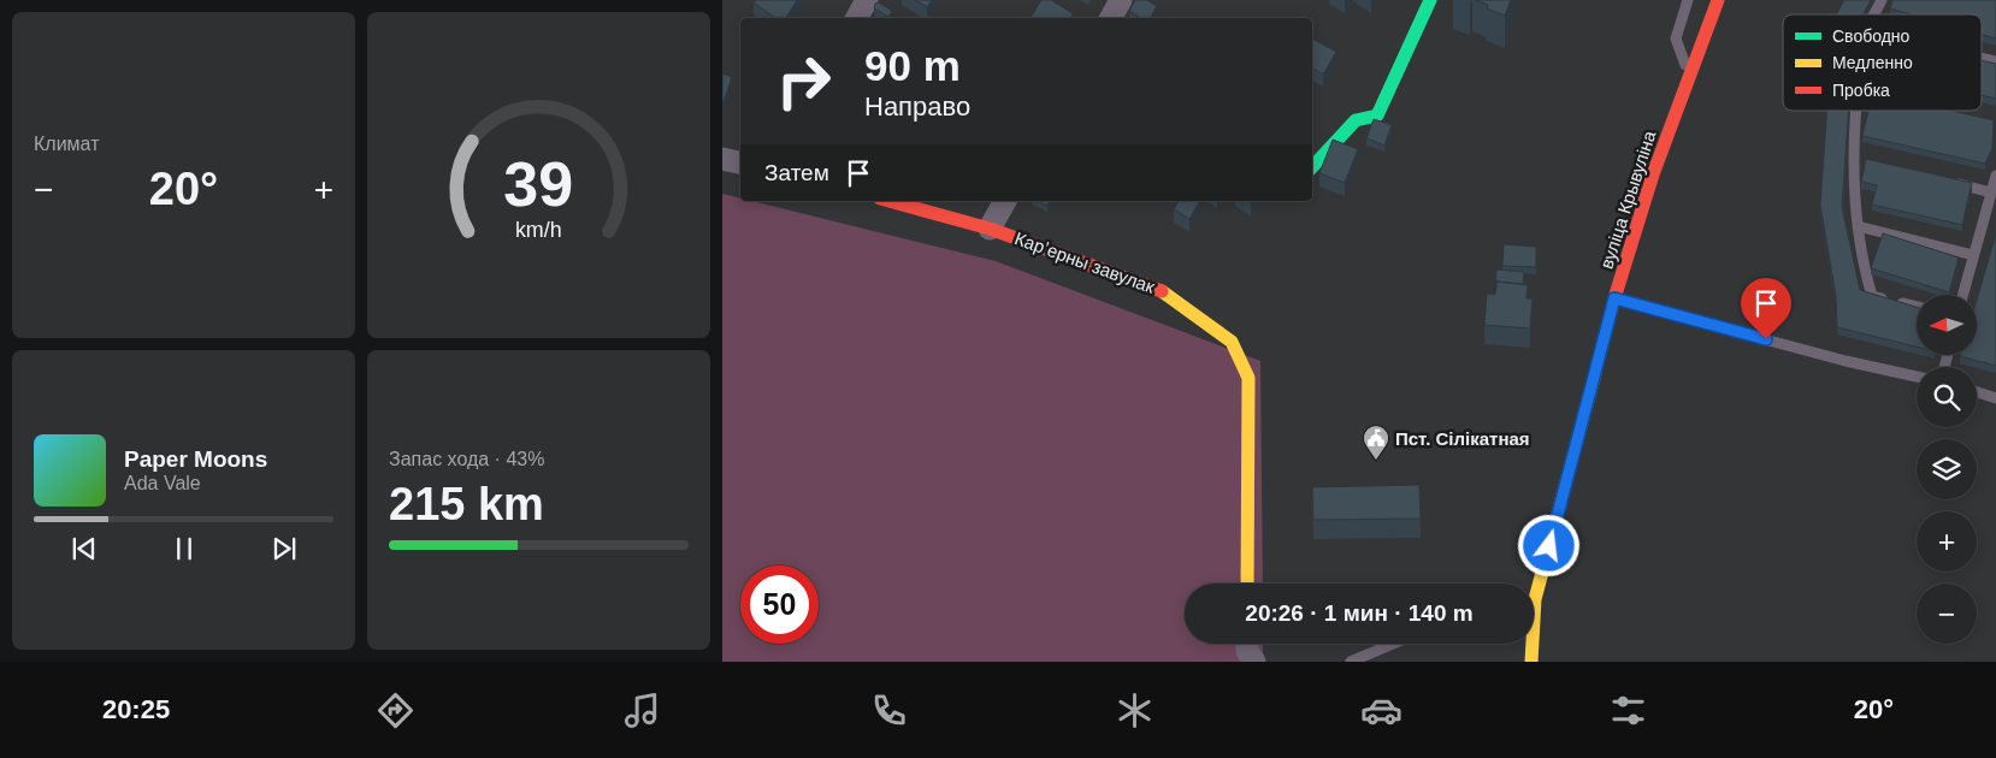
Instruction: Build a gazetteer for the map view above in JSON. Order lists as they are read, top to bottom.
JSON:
{
  "streets": {
    "street": ["вуліца Крывуліна", "Карʼерны завулак"]
  },
  "places": {
    "public building": ["Пст. Сілікатная"]
  },
  "legend": ["Свободно", "Медленно", "Пробка"],
  "north": "left",
  "page": {
    "tile": [
      "Климат",
      ["Запас хода · 43%", "215 km"]
    ],
    "turn": ["90 m", "Направо"],
    "then": "Затем",
    "heat": ["−", "20°", "+"],
    "map_buttons": ["+", "−"],
    "song": ["Paper Moons", "Ada Vale"],
    "limit": "50",
    "trip": "20:26 · 1 мин · 140 m",
    "tabs": ["20:25", "20°"],
    "gauge": ["39", "km/h"]
  }
}
